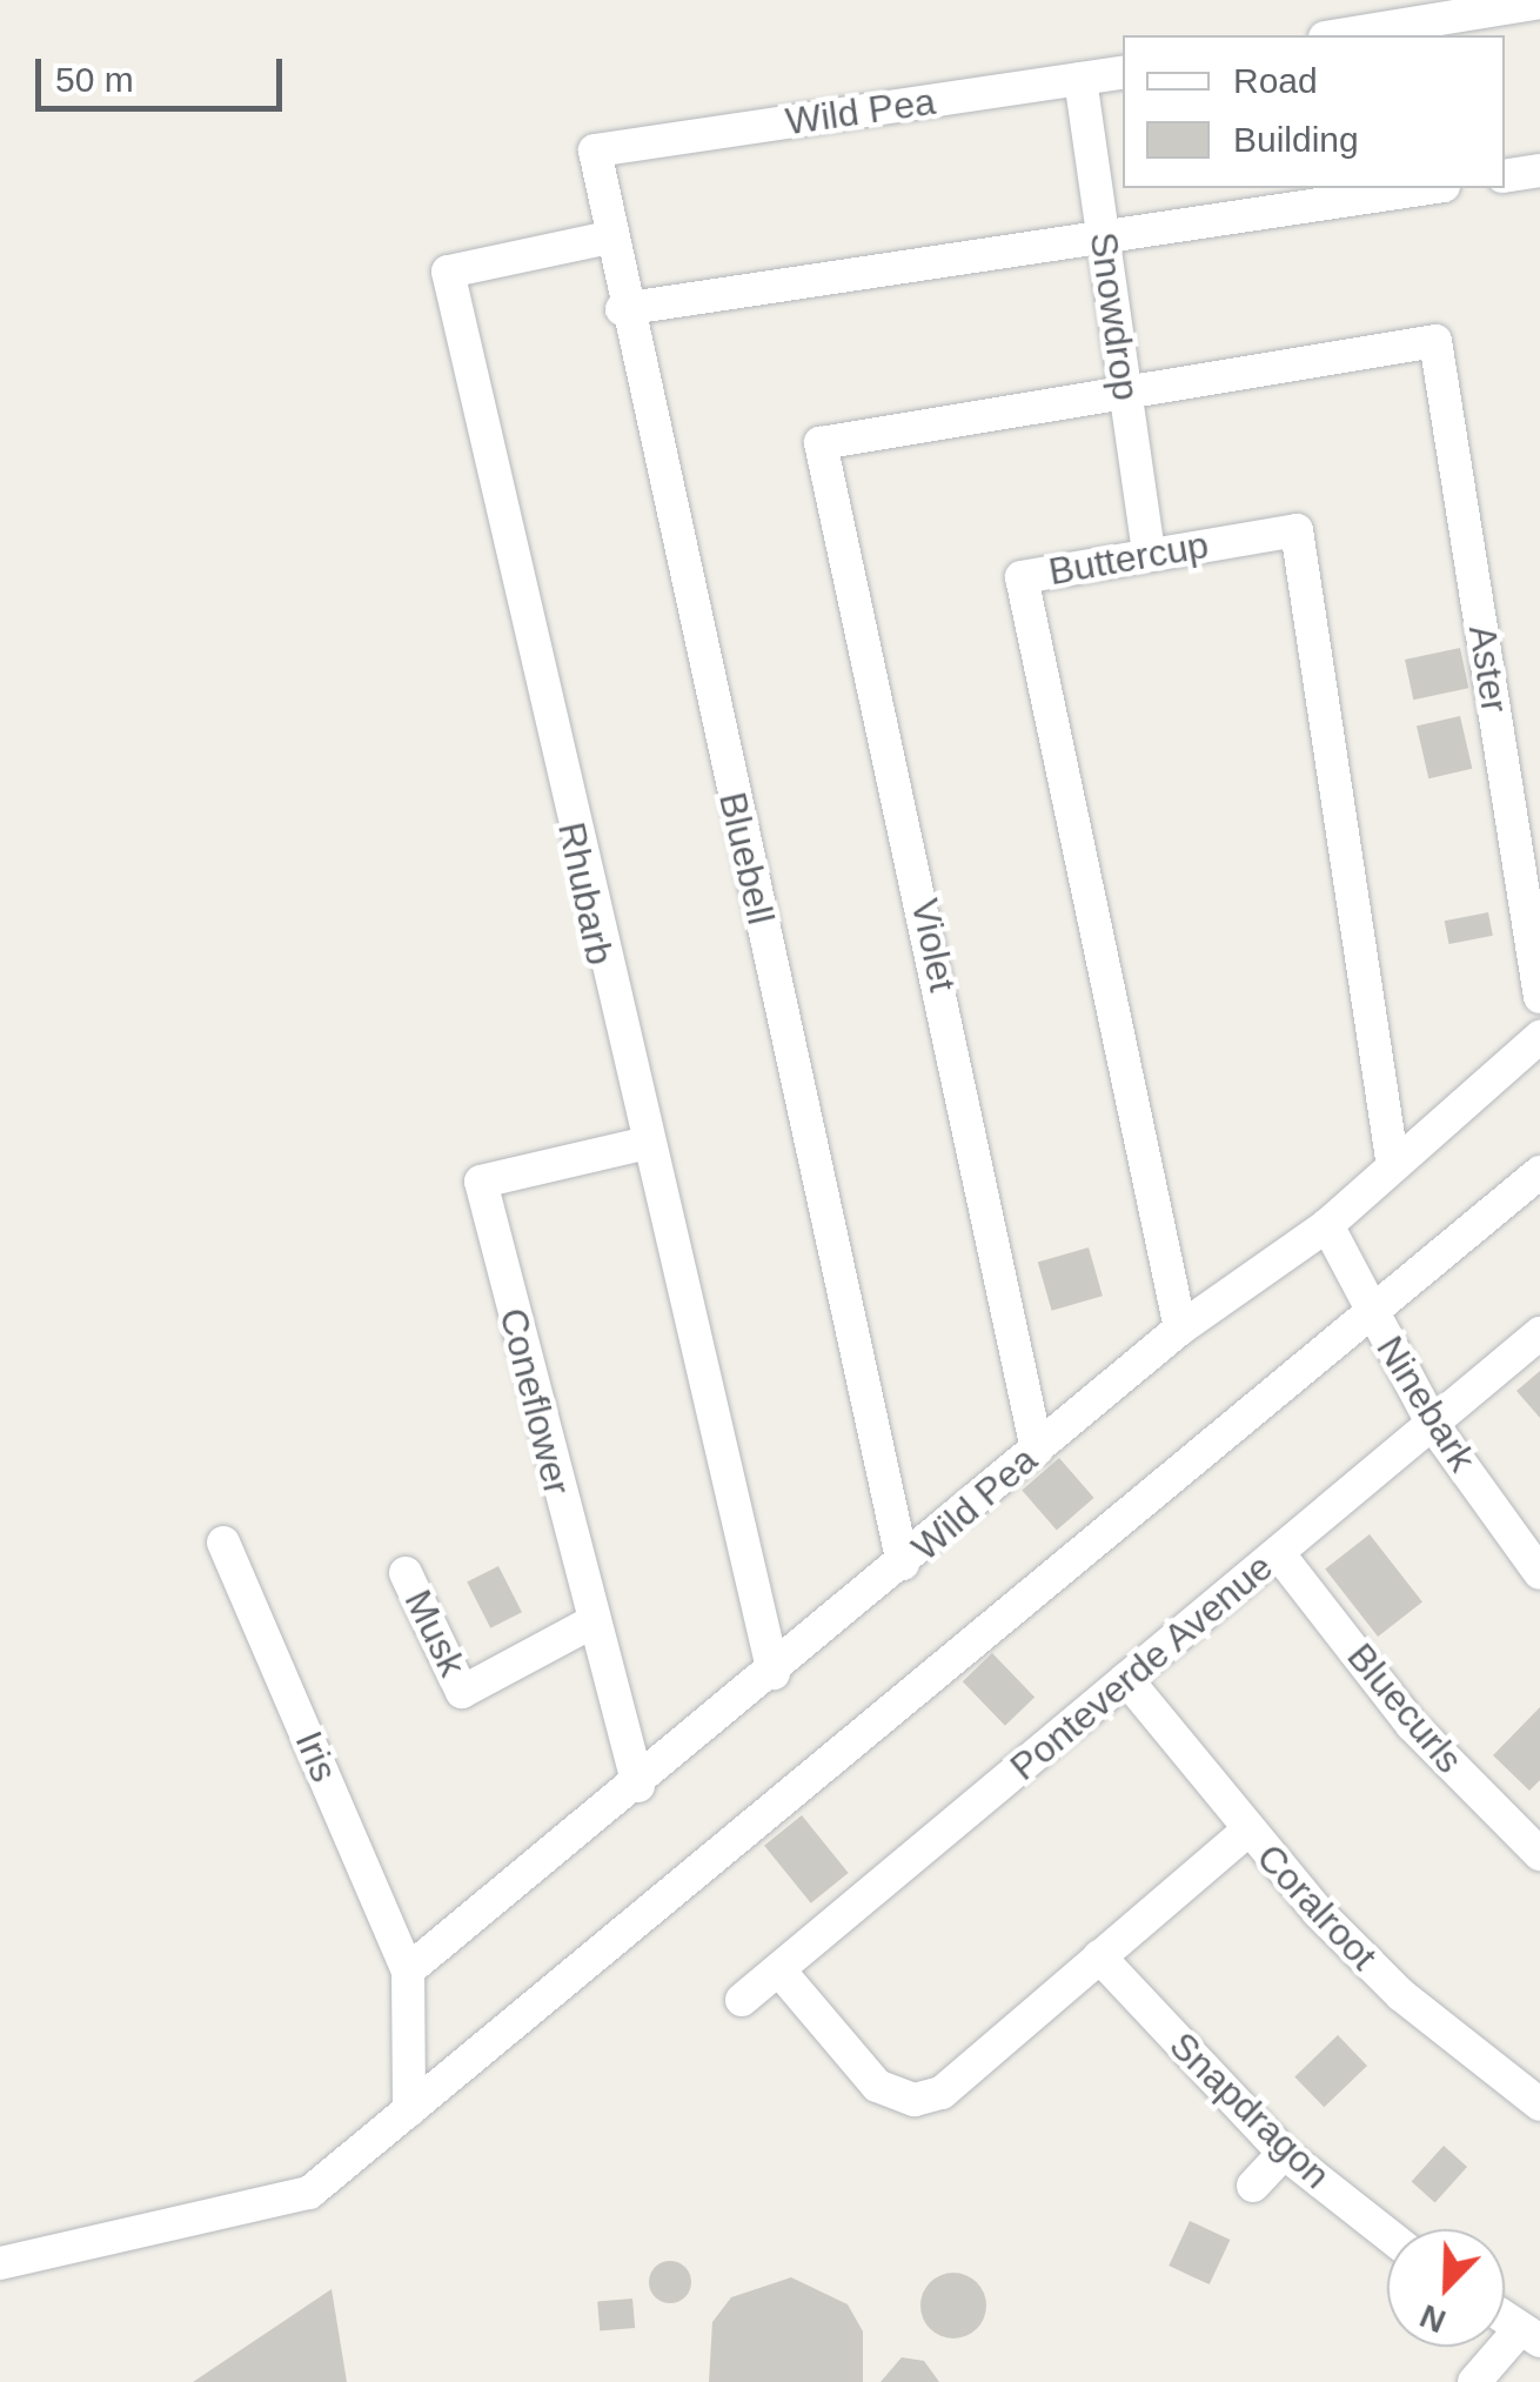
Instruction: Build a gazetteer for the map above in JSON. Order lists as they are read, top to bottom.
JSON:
{
  "streets": {
    "street": [
      "Wild Pea",
      "Snowdrop",
      "Buttercup",
      "Aster",
      "Bluebell",
      "Rhubarb",
      "Violet",
      "Coneflower",
      "Ninebark",
      "Musk",
      "Ponteverde Avenue",
      "Bluecurls",
      "Iris",
      "Coralroot",
      "Snapdragon"
    ]
  },
  "crossings": [
    ["Wild Pea", "Snowdrop"],
    ["Wild Pea", "Buttercup"],
    ["Wild Pea", "Bluebell"],
    ["Wild Pea", "Rhubarb"],
    ["Wild Pea", "Violet"],
    ["Wild Pea", "Coneflower"],
    ["Wild Pea", "Ninebark"],
    ["Wild Pea", "Iris"],
    ["Snowdrop", "Buttercup"],
    ["Snowdrop", "Aster"],
    ["Snowdrop", "Violet"],
    ["Aster", "Violet"],
    ["Bluebell", "Rhubarb"],
    ["Rhubarb", "Coneflower"],
    ["Coneflower", "Musk"],
    ["Ninebark", "Ponteverde Avenue"],
    ["Ponteverde Avenue", "Bluecurls"],
    ["Ponteverde Avenue", "Coralroot"]
  ],
  "legend": ["Road", "Building"],
  "scale_bar": "50 m",
  "north": "bottom left"
}
